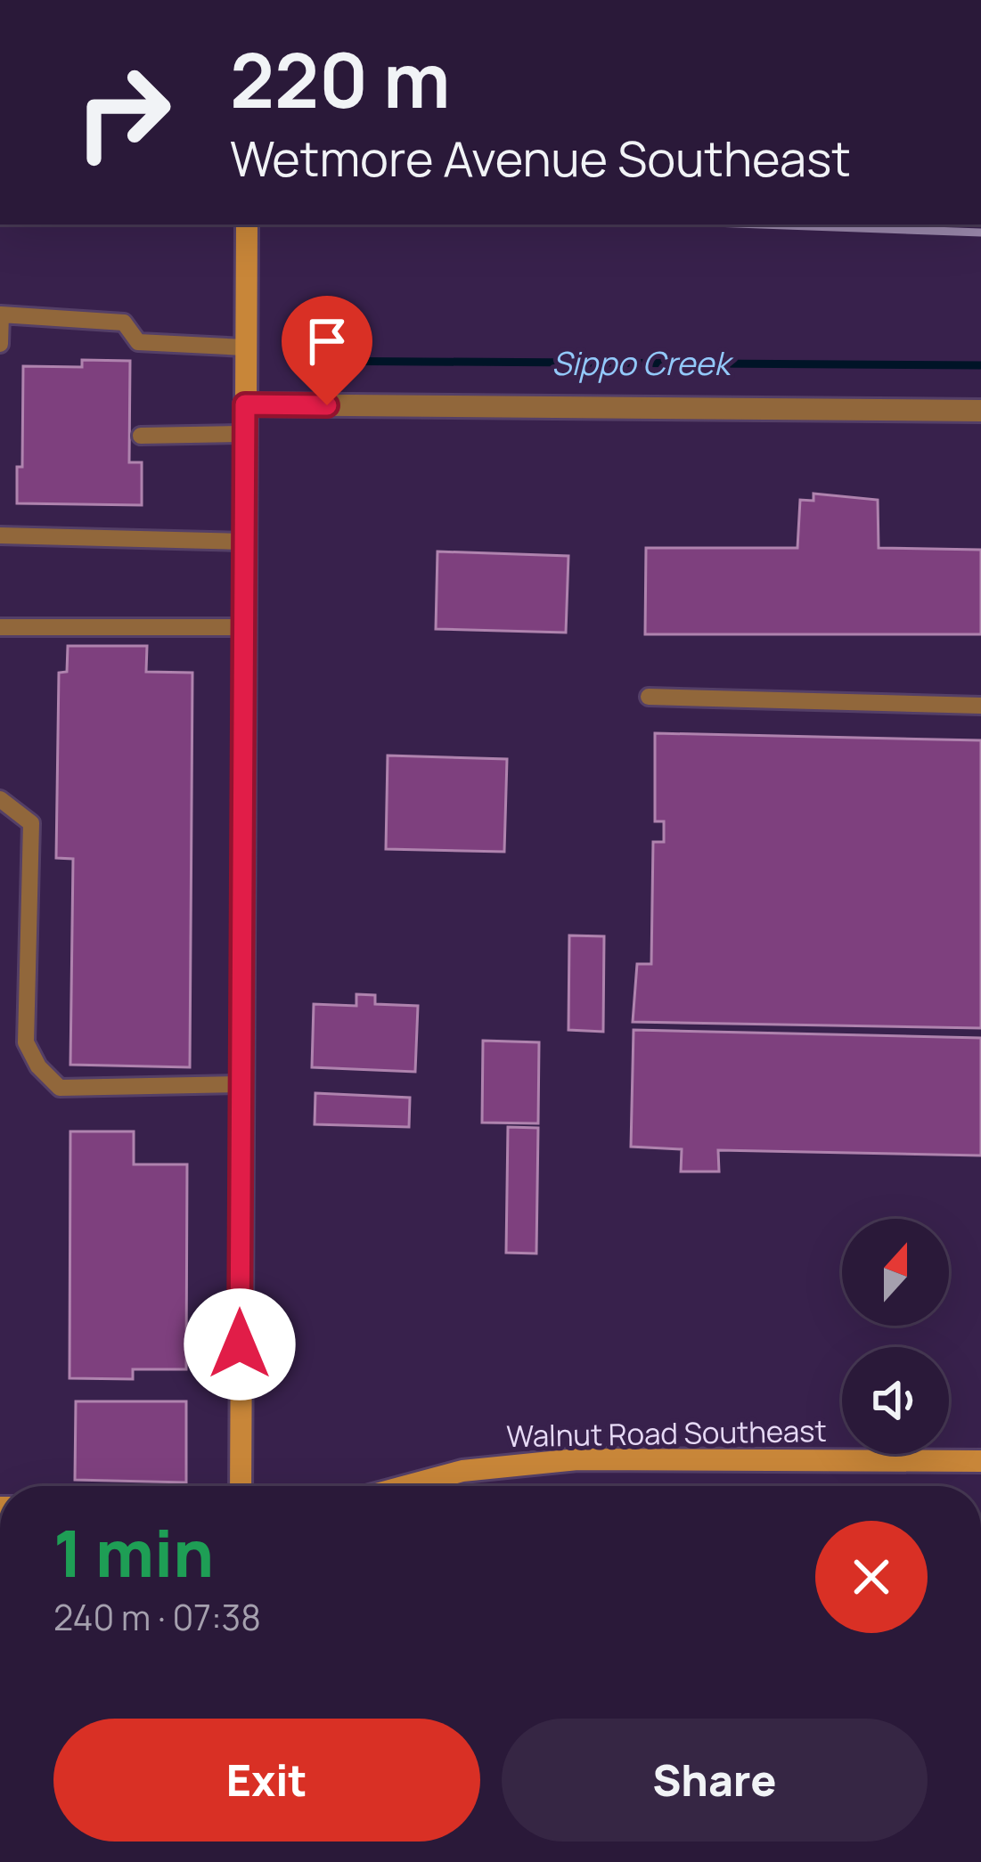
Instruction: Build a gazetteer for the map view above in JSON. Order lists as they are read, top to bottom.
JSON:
{
  "streets": {
    "main road": ["Walnut Road Southeast"]
  },
  "water": ["Sippo Creek"],
  "north": "top",
  "page": {
    "turn": ["220 m", "Wetmore Avenue Southeast"],
    "heading": ["1 min", "240 m · 07:38"],
    "buttons": ["Exit", "Share"]
  }
}
